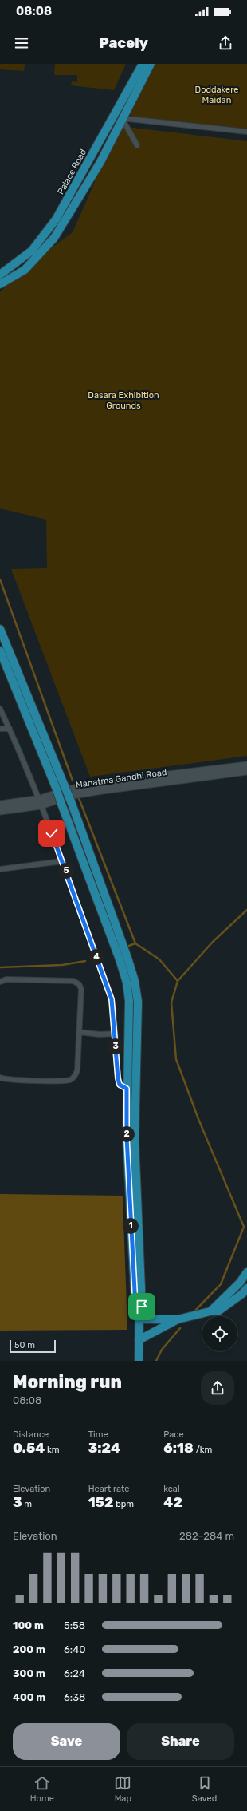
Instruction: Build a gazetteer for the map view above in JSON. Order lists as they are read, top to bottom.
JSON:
{
  "streets": {
    "main road": ["Palace Road", "Mahatma Gandhi Road"]
  },
  "parks": ["Doddakere Maidan", "Dasara Exhibition Grounds"],
  "scale_bar": "50 m",
  "page": {
    "status": "08:08",
    "header": "Pacely",
    "pins": [
      "5",
      "4",
      "3",
      "2",
      "1"
    ],
    "scale": "50 m",
    "heading": ["Morning run", "08:08"],
    "stats": [
      ["Distance", "0.54 km"],
      ["Time", "3:24"],
      ["Pace", "6:18 /km"],
      ["Elevation", "3 m"],
      ["Heart rate", "152 bpm"],
      ["kcal", "42"]
    ],
    "chart": ["Elevation", "282–284 m"],
    "list": [
      {
        "name": "100 m",
        "note": "5:58"
      },
      {
        "name": "200 m",
        "note": "6:40"
      },
      {
        "name": "300 m",
        "note": "6:24"
      },
      {
        "name": "400 m",
        "note": "6:38"
      }
    ],
    "buttons": ["Save", "Share"],
    "tabs": ["Home", "Map", "Saved"]
  }
}
